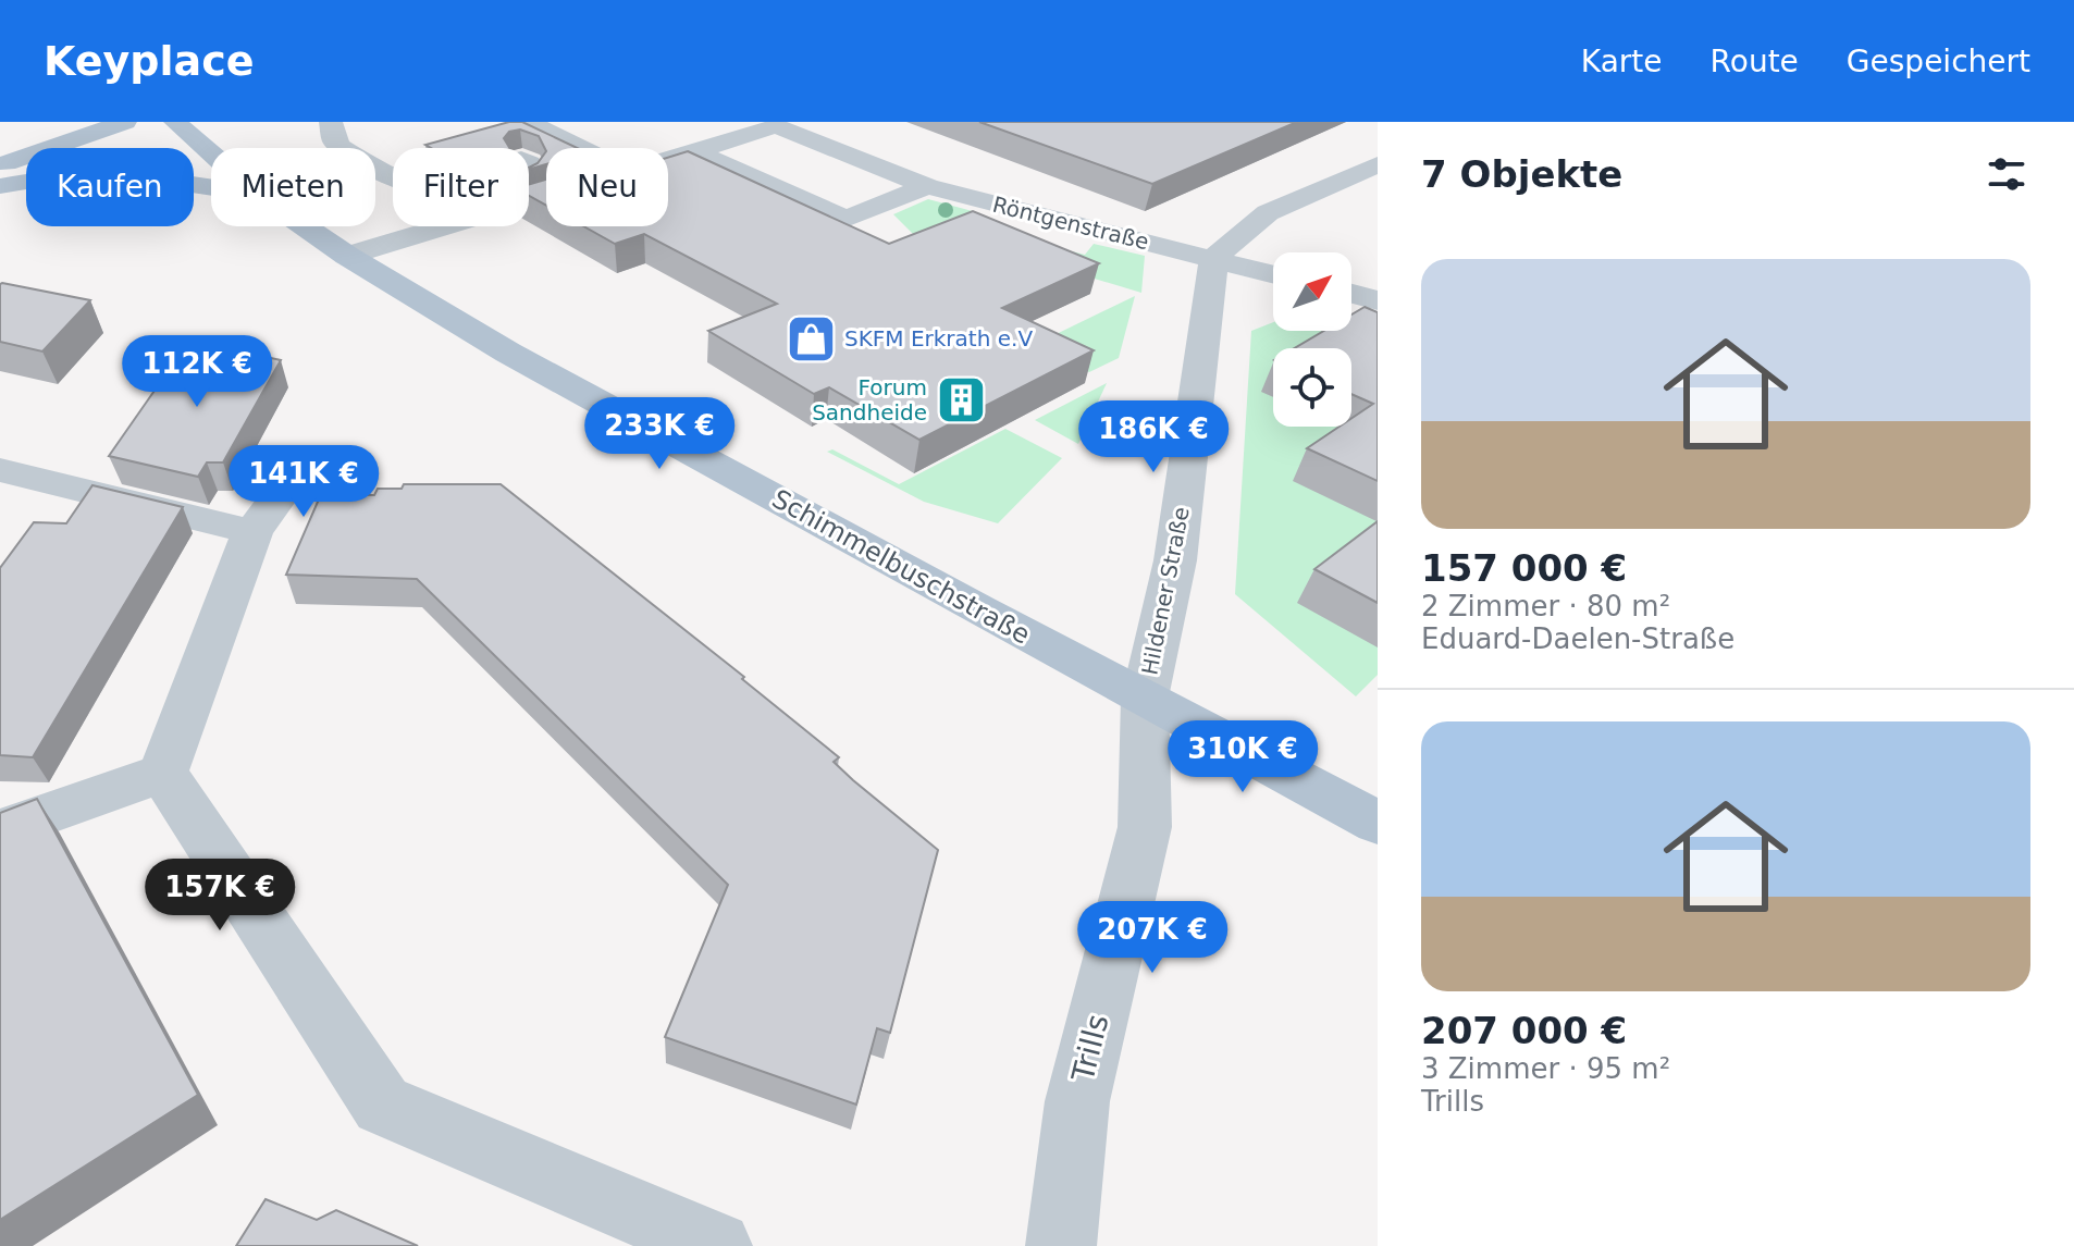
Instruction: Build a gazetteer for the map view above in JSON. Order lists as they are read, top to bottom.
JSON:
{
  "streets": {
    "main road": ["Schimmelbuschstraße"],
    "street": ["Röntgenstraße", "Hildener Straße", "Trills"]
  },
  "crossings": [
    ["Röntgenstraße", "Schimmelbuschstraße"],
    ["Röntgenstraße", "Hildener Straße"],
    ["Schimmelbuschstraße", "Hildener Straße"],
    ["Schimmelbuschstraße", "Trills"],
    ["Hildener Straße", "Trills"]
  ],
  "places": {
    "shop": ["SKFM Erkrath e.V"],
    "building": ["Forum Sandheide"]
  },
  "north": "top right",
  "page": {
    "header": "Keyplace",
    "nav": ["Karte", "Route", "Gespeichert"],
    "heading": "7 Objekte",
    "chip": [
      "Kaufen",
      "Mieten",
      "Filter",
      "Neu"
    ],
    "list": [
      {
        "name": "157 000 €",
        "note": "2 Zimmer · 80 m² · Eduard-Daelen-Straße"
      },
      {
        "name": "207 000 €",
        "note": "3 Zimmer · 95 m² · Trills"
      }
    ],
    "price": [
      "112K €",
      "233K €",
      "186K €",
      "141K €",
      "310K €",
      "157K €",
      "207K €"
    ]
  }
}
